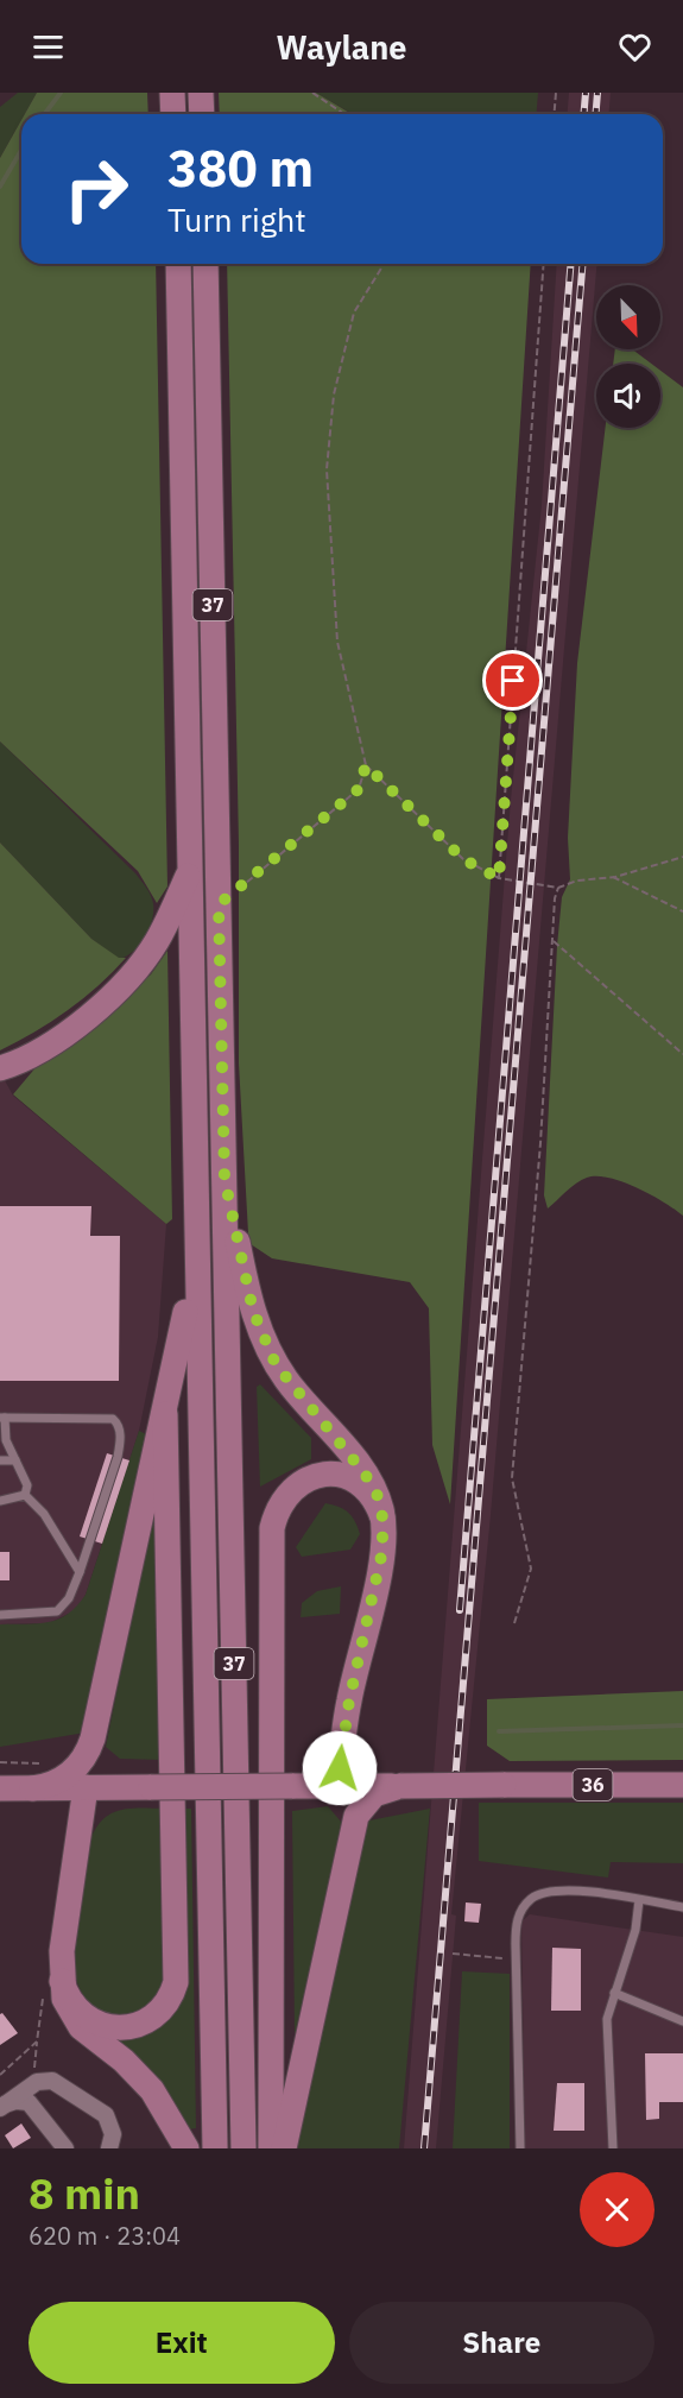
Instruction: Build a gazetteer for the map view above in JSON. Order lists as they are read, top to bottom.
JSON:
{
  "streets": {
    "main road": ["37", "36"]
  },
  "north": "bottom right",
  "page": {
    "header": "Waylane",
    "turn": ["380 m", "Turn right"],
    "heading": ["8 min", "620 m · 23:04"],
    "buttons": ["Exit", "Share"]
  }
}
